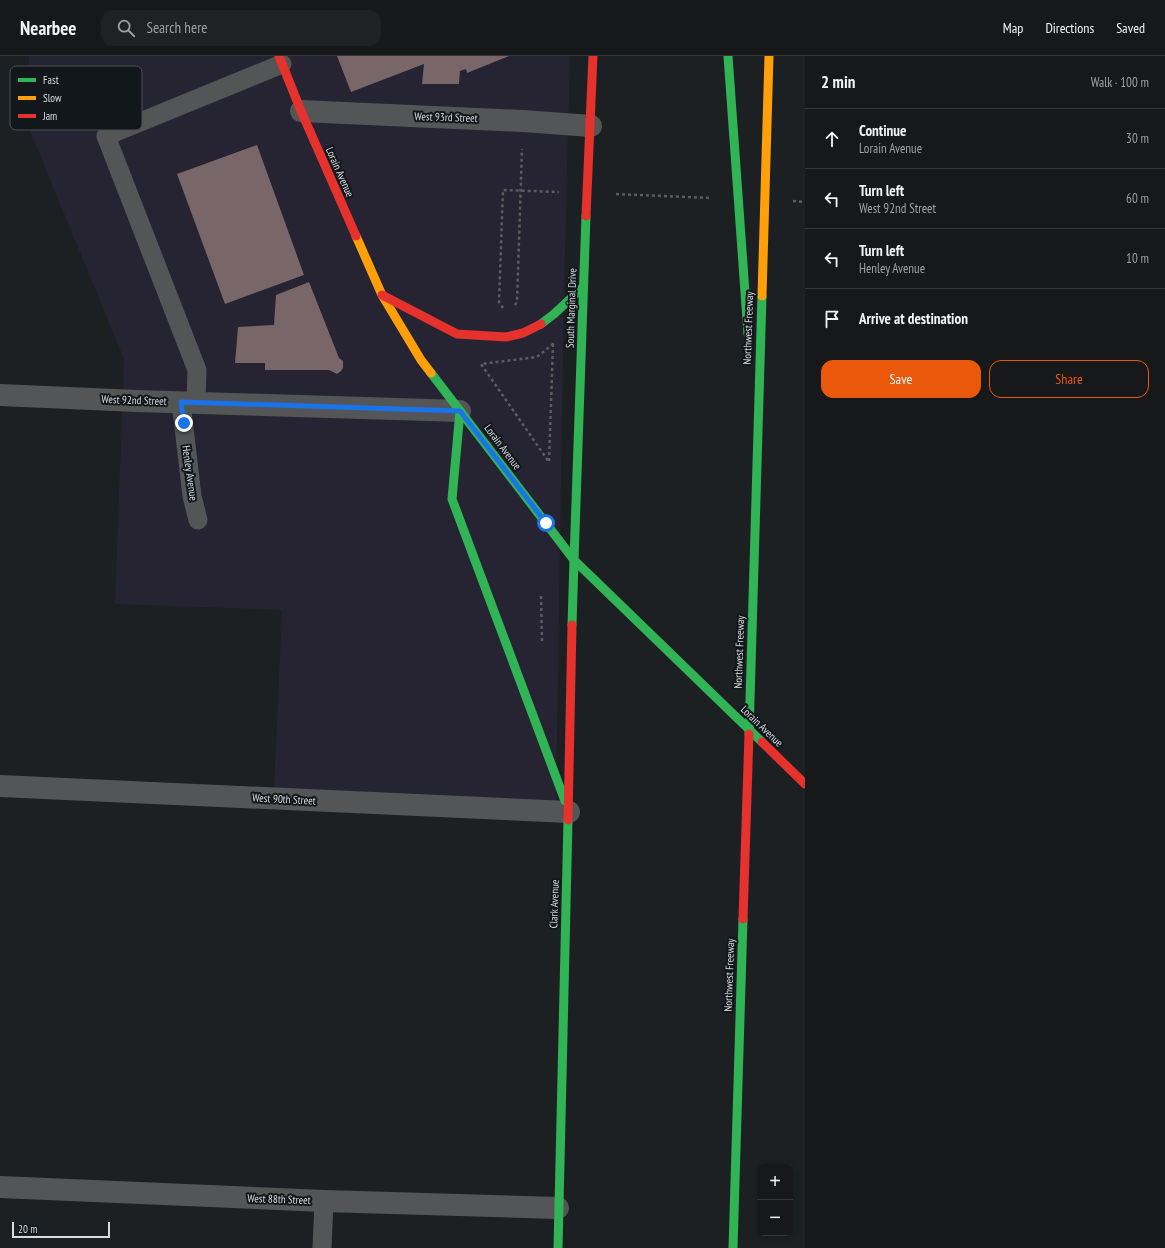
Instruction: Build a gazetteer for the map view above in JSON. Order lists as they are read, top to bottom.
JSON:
{
  "streets": {
    "main road": [
      "Lorain Avenue",
      "South Marginal Drive",
      "Northwest Freeway",
      "Clark Avenue"
    ],
    "street": [
      "West 93rd Street",
      "West 92nd Street",
      "West 90th Street",
      "West 88th Street"
    ],
    "lane": ["Henley Avenue"]
  },
  "crossings": [
    ["West 93rd Street", "Lorain Avenue"],
    ["West 93rd Street", "South Marginal Drive"],
    ["Lorain Avenue", "South Marginal Drive"],
    ["Lorain Avenue", "West 92nd Street"],
    ["Lorain Avenue", "Henley Avenue"],
    ["Lorain Avenue", "Clark Avenue"],
    ["South Marginal Drive", "Clark Avenue"],
    ["West 92nd Street", "Henley Avenue"],
    ["West 90th Street", "Clark Avenue"],
    ["Clark Avenue", "West 88th Street"]
  ],
  "legend": ["Fast", "Slow", "Jam"],
  "scale_bar": "20 m",
  "page": {
    "header": "Nearbee",
    "search": "Search here",
    "nav": ["Map", "Directions", "Saved"],
    "heading": ["2 min", "Walk · 100 m"],
    "list": [
      ["Continue", "Lorain Avenue", "30 m"],
      ["Turn left", "West 92nd Street", "60 m"],
      ["Turn left", "Henley Avenue", "10 m"],
      "Arrive at destination"
    ],
    "buttons": ["Save", "Share"],
    "map_buttons": ["+", "−"],
    "scale": "20 m"
  }
}
